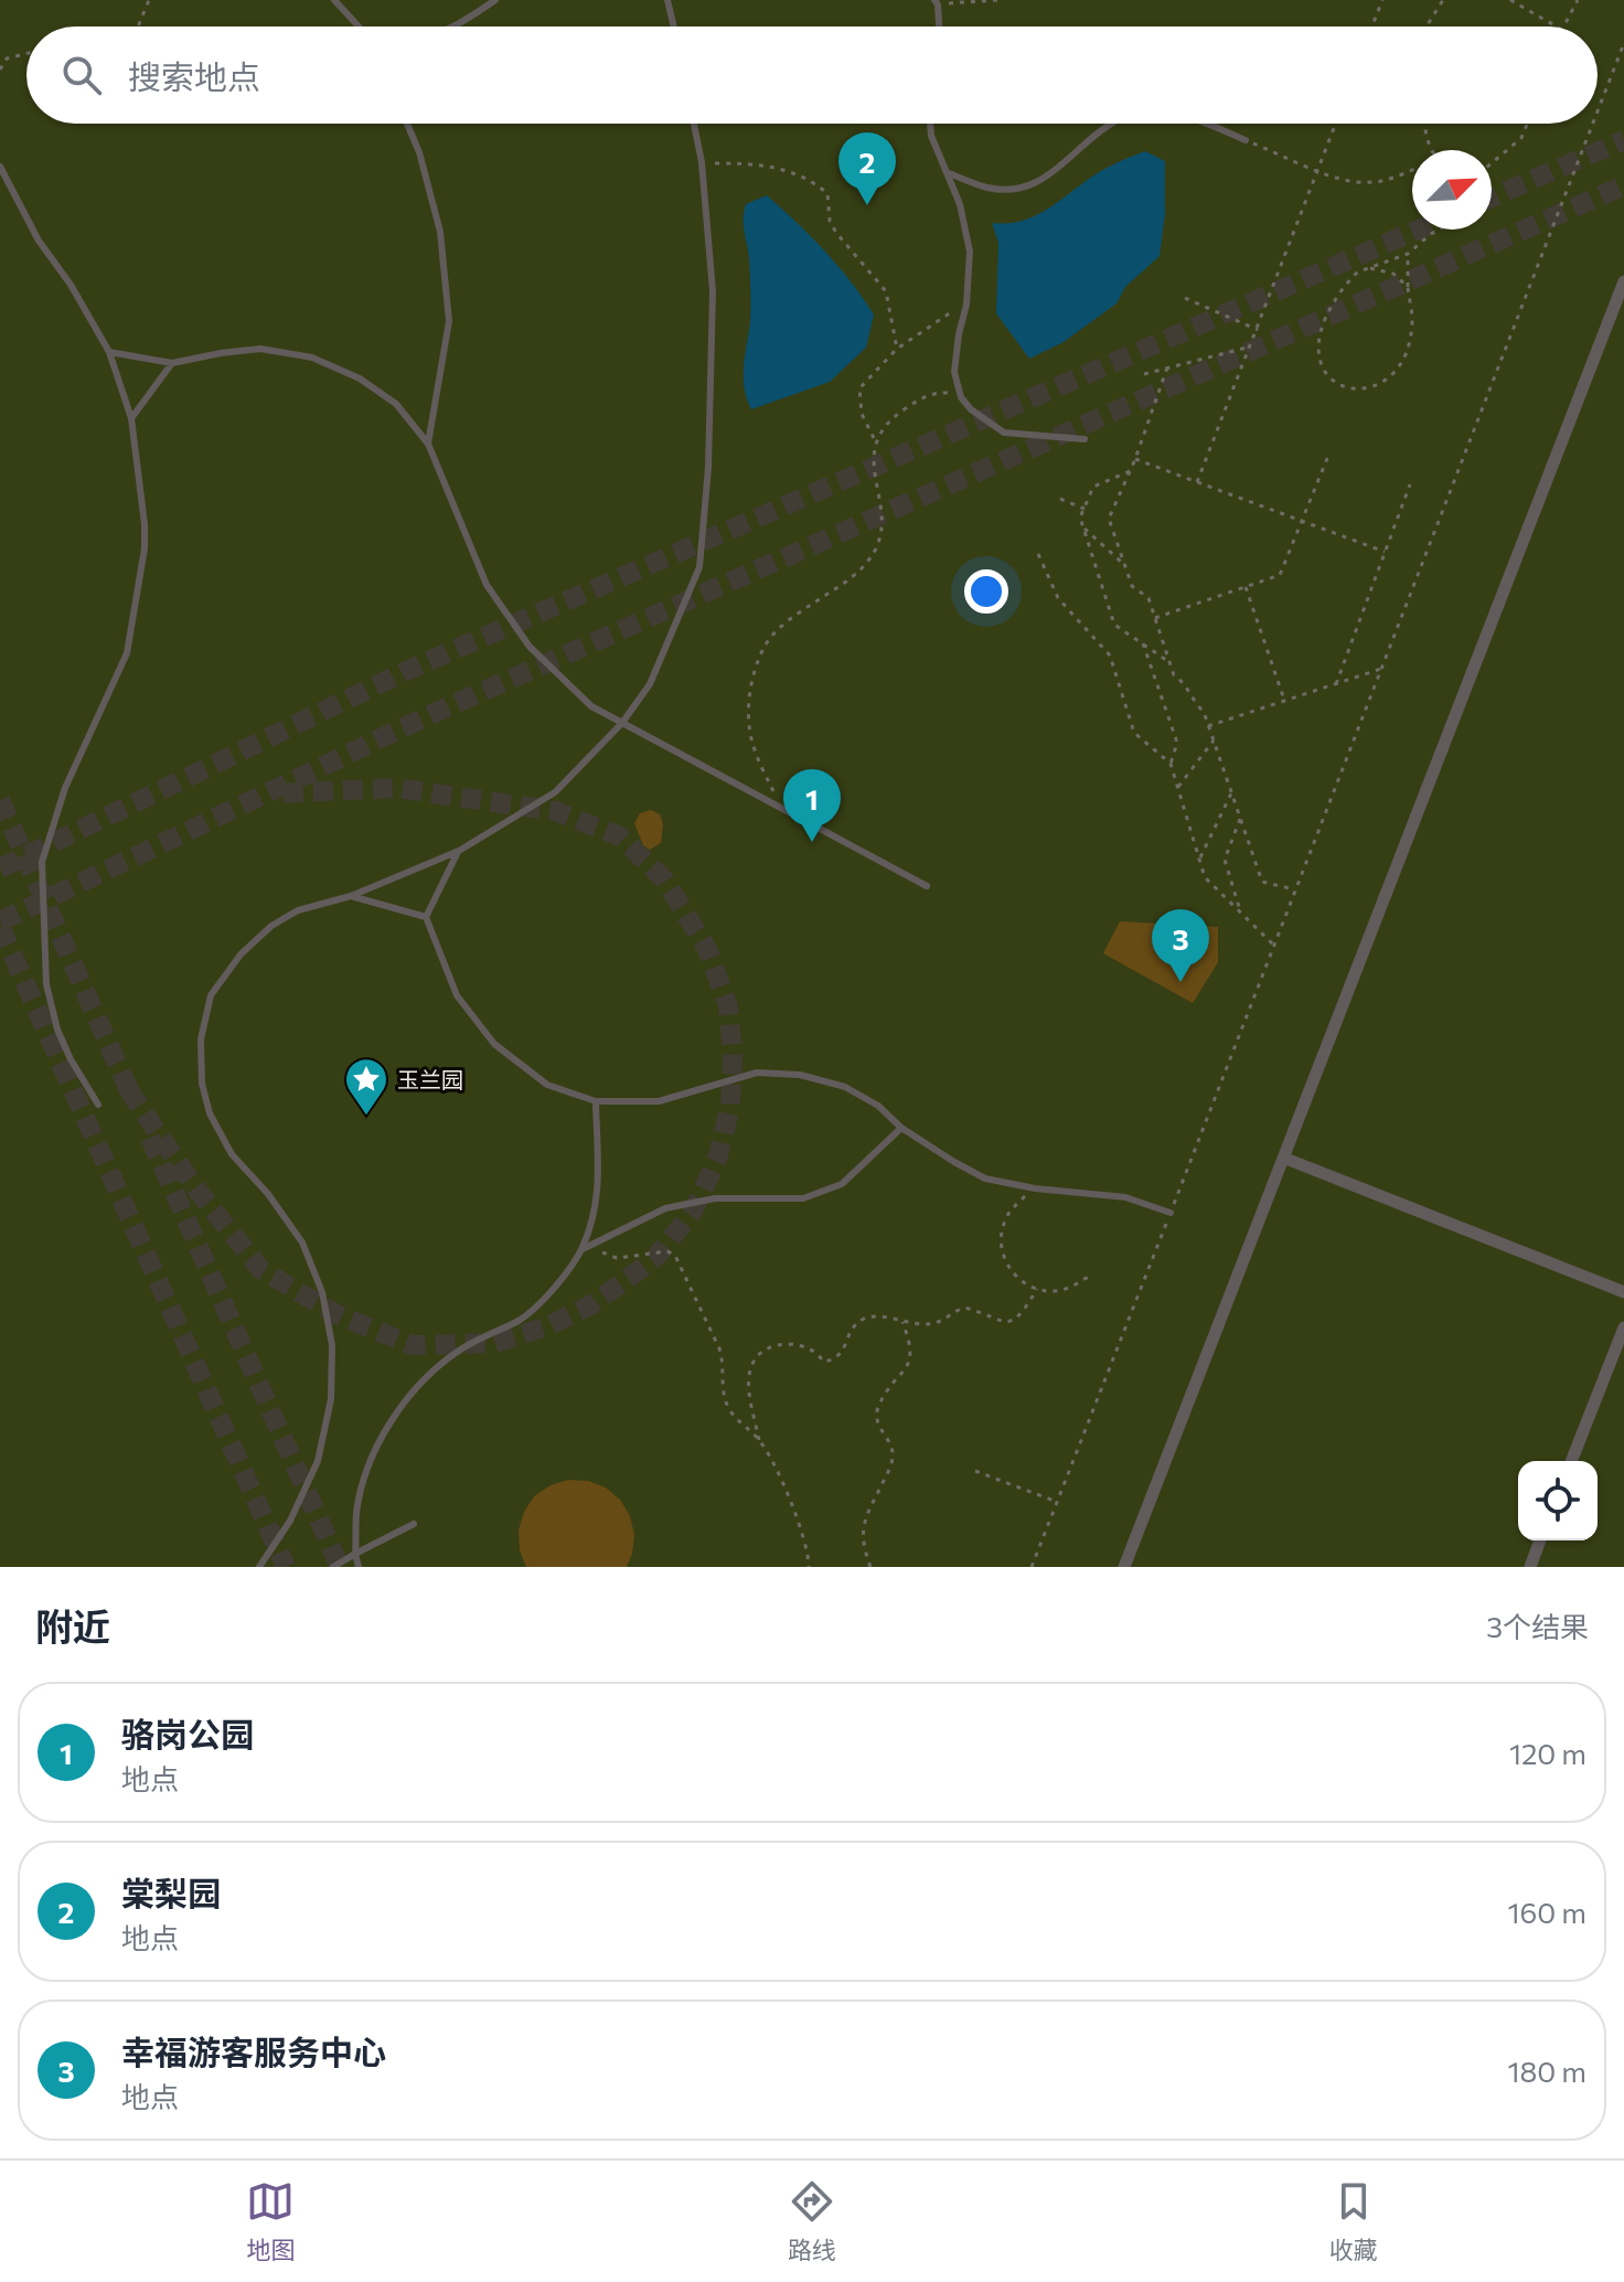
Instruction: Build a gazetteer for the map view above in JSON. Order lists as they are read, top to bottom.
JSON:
{
  "places": {
    "place": ["玉兰园"]
  },
  "north": "top right",
  "page": {
    "search": "搜索地点",
    "pins": ["2", "1", "3"],
    "heading": ["附近", "3个结果"],
    "list": [
      {
        "mark": "1",
        "name": "骆岗公园",
        "note": "地点",
        "value": "120 m"
      },
      {
        "mark": "2",
        "name": "棠梨园",
        "note": "地点",
        "value": "160 m"
      },
      {
        "mark": "3",
        "name": "幸福游客服务中心",
        "note": "地点",
        "value": "180 m"
      }
    ],
    "nav": ["地图", "路线", "收藏"]
  }
}
